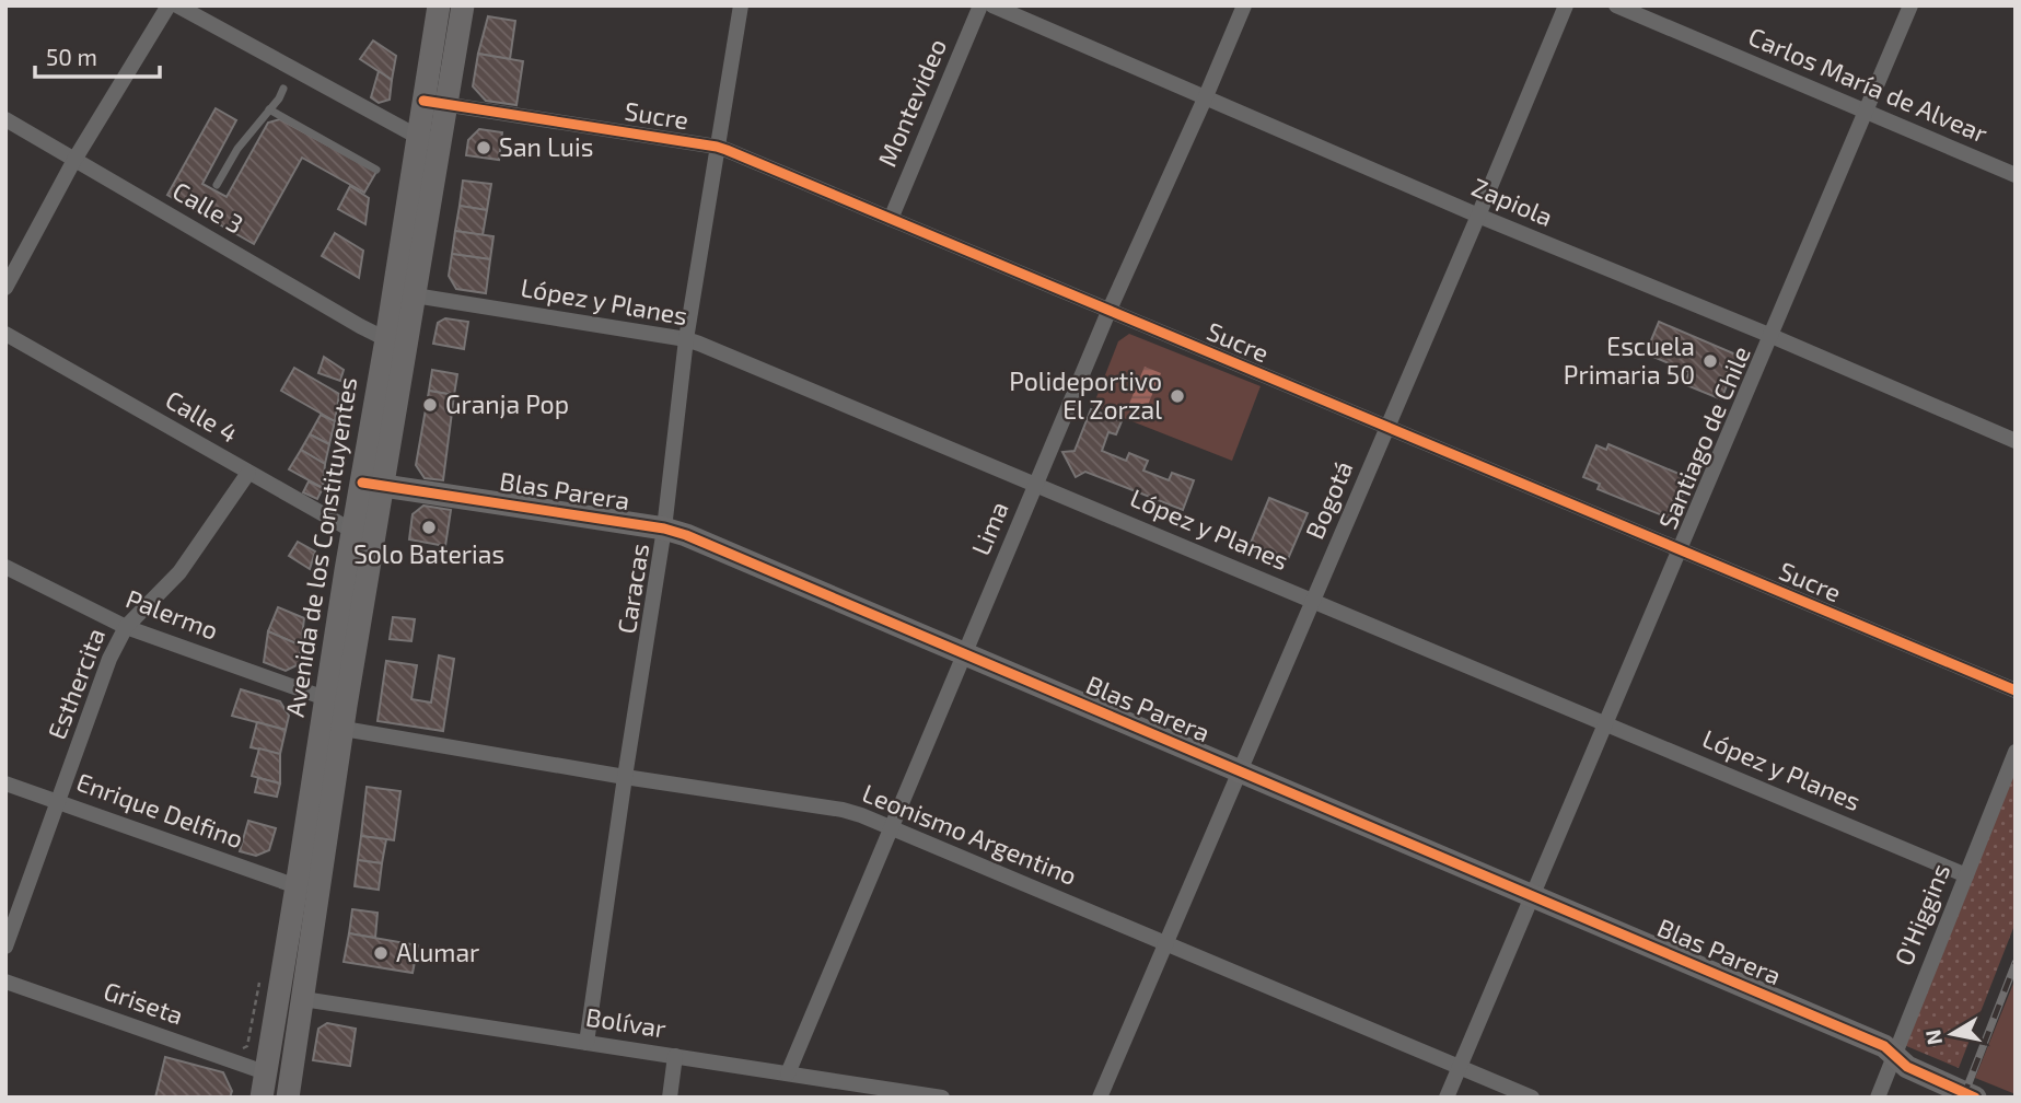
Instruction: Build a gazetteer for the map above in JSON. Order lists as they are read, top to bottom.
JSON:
{
  "streets": {
    "main road": ["Blas Parera", "Avenida de los Constituyentes"],
    "street": [
      "Carlos María de Alvear",
      "Montevideo",
      "Sucre",
      "Zapiola",
      "Calle 3",
      "López y Planes",
      "Calle 4",
      "Santiago de Chile",
      "Bogotá",
      "Lima",
      "Caracas",
      "Palermo",
      "Esthercita",
      "Enrique Delfino",
      "Leonismo Argentino",
      "O'Higgins",
      "Griseta",
      "Bolívar"
    ]
  },
  "crossings": [
    ["Carlos María de Alvear", "Santiago de Chile"],
    ["Montevideo", "Sucre"],
    ["Sucre", "Santiago de Chile"],
    ["Sucre", "Bogotá"],
    ["Sucre", "Lima"],
    ["Sucre", "Avenida de los Constituyentes"],
    ["Sucre", "Caracas"],
    ["Zapiola", "Santiago de Chile"],
    ["Zapiola", "Bogotá"],
    ["Zapiola", "Lima"],
    ["Calle 3", "Avenida de los Constituyentes"],
    ["López y Planes", "Santiago de Chile"],
    ["López y Planes", "Bogotá"],
    ["López y Planes", "Lima"],
    ["López y Planes", "Avenida de los Constituyentes"],
    ["López y Planes", "Caracas"],
    ["López y Planes", "O'Higgins"],
    ["Calle 4", "Avenida de los Constituyentes"],
    ["Calle 4", "Esthercita"],
    ["Santiago de Chile", "Blas Parera"],
    ["Santiago de Chile", "Leonismo Argentino"],
    ["Blas Parera", "Bogotá"],
    ["Blas Parera", "Lima"],
    ["Blas Parera", "Avenida de los Constituyentes"],
    ["Blas Parera", "Caracas"],
    ["Blas Parera", "O'Higgins"],
    ["Bogotá", "Leonismo Argentino"],
    ["Lima", "Leonismo Argentino"],
    ["Lima", "Bolívar"],
    ["Avenida de los Constituyentes", "Palermo"],
    ["Avenida de los Constituyentes", "Enrique Delfino"],
    ["Avenida de los Constituyentes", "Leonismo Argentino"],
    ["Avenida de los Constituyentes", "Griseta"],
    ["Avenida de los Constituyentes", "Bolívar"],
    ["Caracas", "Leonismo Argentino"],
    ["Caracas", "Bolívar"],
    ["Palermo", "Esthercita"],
    ["Esthercita", "Enrique Delfino"]
  ],
  "places": [
    "San Luis",
    "Escuela Primaria 50",
    "Polideportivo El Zorzal",
    "Granja Pop",
    "Solo Baterias",
    "Alumar"
  ],
  "scale_bar": "50 m",
  "north": "left"
}
